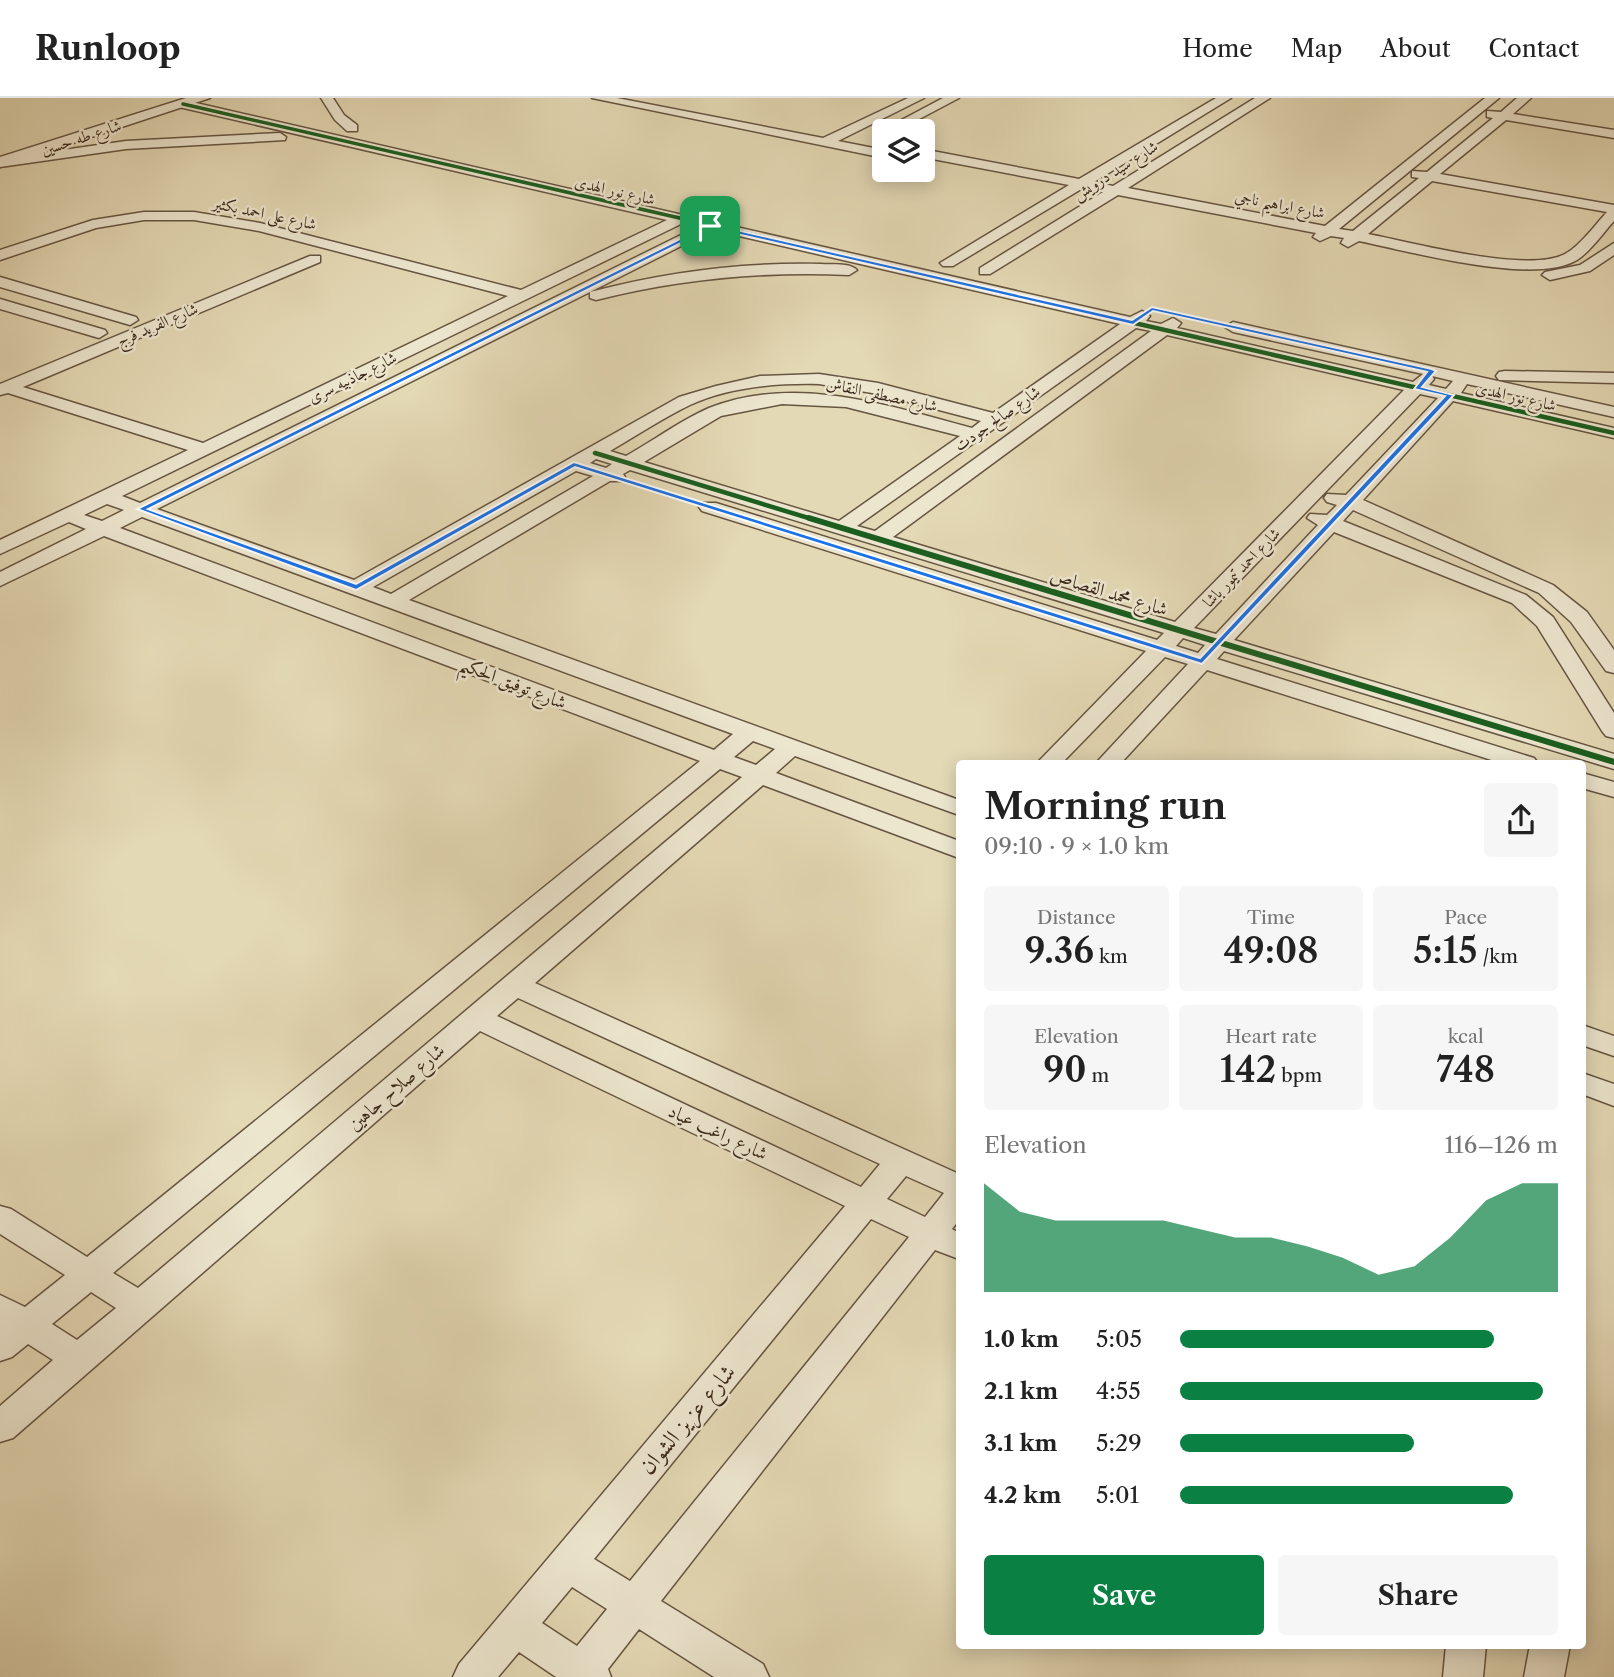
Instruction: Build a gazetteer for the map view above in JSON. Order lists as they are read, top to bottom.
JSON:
{
  "streets": {
    "street": [
      "شارع طه حسين",
      "شارع سيد درويش",
      "شارع نور الهدى",
      "شارع ابراهيم ناجي",
      "شارع على احمد بكثير",
      "شارع الفريد فرج",
      "شارع جاذبيه سرى",
      "شارع مصطفى النقاش",
      "شارع صالح جودت",
      "شارع احمد تيمور باشا",
      "شارع محمد القصاص",
      "شارع توفيق الحكيم",
      "شارع صلاح جاهين",
      "شارع راغب عياد",
      "شارع عزيز الشوان"
    ]
  },
  "crossings": [
    ["شارع طه حسين", "شارع نور الهدى"],
    ["شارع سيد درويش", "شارع ابراهيم ناجي"],
    ["شارع نور الهدى", "شارع جاذبيه سرى"],
    ["شارع نور الهدى", "شارع صالح جودت"],
    ["شارع نور الهدى", "شارع احمد تيمور باشا"],
    ["شارع على احمد بكثير", "شارع الفريد فرج"],
    ["شارع على احمد بكثير", "شارع جاذبيه سرى"],
    ["شارع جاذبيه سرى", "شارع توفيق الحكيم"],
    ["شارع مصطفى النقاش", "شارع صالح جودت"],
    ["شارع مصطفى النقاش", "شارع محمد القصاص"],
    ["شارع مصطفى النقاش", "شارع توفيق الحكيم"],
    ["شارع صالح جودت", "شارع محمد القصاص"],
    ["شارع احمد تيمور باشا", "شارع محمد القصاص"],
    ["شارع توفيق الحكيم", "شارع صلاح جاهين"],
    ["شارع صلاح جاهين", "شارع راغب عياد"],
    ["شارع راغب عياد", "شارع عزيز الشوان"]
  ],
  "page": {
    "header": "Runloop",
    "nav": [
      "Home",
      "Map",
      "About",
      "Contact"
    ],
    "heading": ["Morning run", "09:10 · 9 × 1.0 km"],
    "stats": [
      ["Distance", "9.36 km"],
      ["Time", "49:08"],
      ["Pace", "5:15 /km"],
      ["Elevation", "90 m"],
      ["Heart rate", "142 bpm"],
      ["kcal", "748"]
    ],
    "chart": ["Elevation", "116–126 m"],
    "list": [
      {
        "name": "1.0 km",
        "note": "5:05"
      },
      {
        "name": "2.1 km",
        "note": "4:55"
      },
      {
        "name": "3.1 km",
        "note": "5:29"
      },
      {
        "name": "4.2 km",
        "note": "5:01"
      }
    ],
    "buttons": ["Save", "Share"]
  }
}
